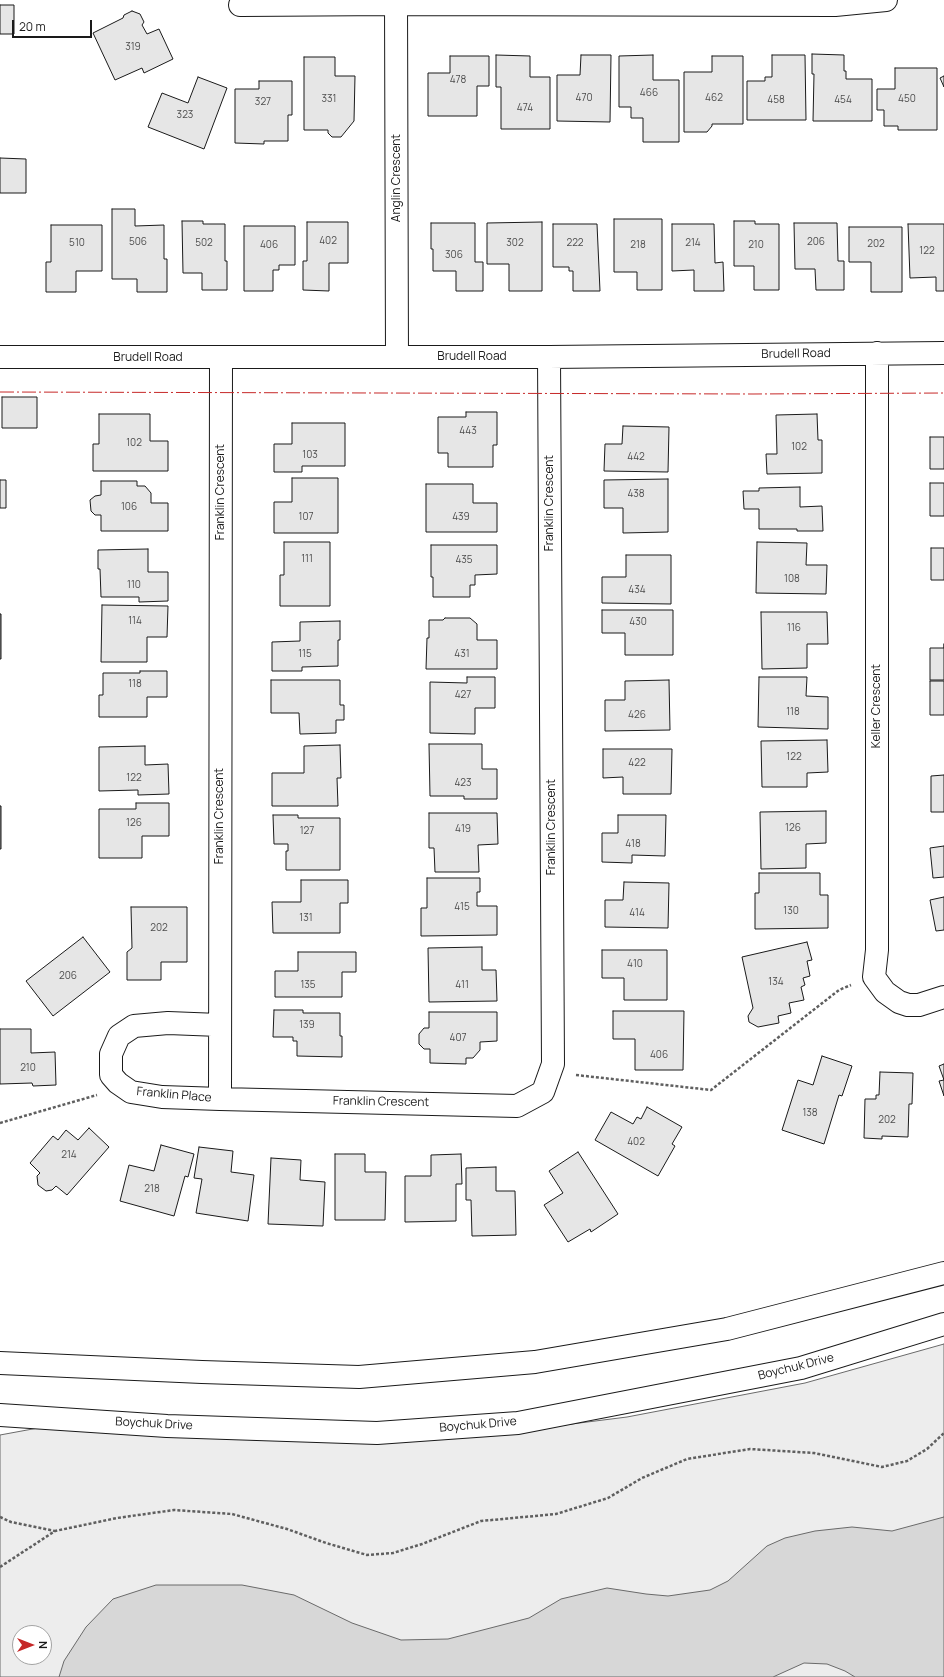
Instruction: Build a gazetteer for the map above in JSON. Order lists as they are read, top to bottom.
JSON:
{
  "streets": {
    "street": [
      "Anglin Crescent",
      "Brudell Road",
      "Franklin Crescent",
      "Keller Crescent",
      "Franklin Place",
      "Boychuk Drive"
    ]
  },
  "crossings": [
    ["Anglin Crescent", "Brudell Road"],
    ["Brudell Road", "Franklin Crescent"],
    ["Brudell Road", "Keller Crescent"],
    ["Franklin Crescent", "Franklin Place"]
  ],
  "house_numbers": [
    "319",
    "478",
    "466",
    "470",
    "462",
    "331",
    "450",
    "458",
    "454",
    "327",
    "474",
    "323",
    "402",
    "506",
    "206",
    "510",
    "502",
    "302",
    "222",
    "214",
    "202",
    "406",
    "218",
    "210",
    "122",
    "306",
    "443",
    "102",
    "102",
    "103",
    "442",
    "438",
    "106",
    "107",
    "439",
    "111",
    "435",
    "108",
    "110",
    "434",
    "114",
    "430",
    "116",
    "115",
    "431",
    "118",
    "427",
    "118",
    "426",
    "122",
    "422",
    "122",
    "423",
    "126",
    "126",
    "419",
    "127",
    "418",
    "415",
    "130",
    "414",
    "131",
    "202",
    "410",
    "206",
    "134",
    "135",
    "411",
    "139",
    "407",
    "406",
    "210",
    "138",
    "202",
    "402",
    "214",
    "218"
  ],
  "scale_bar": "20 m",
  "north": "right"
}
